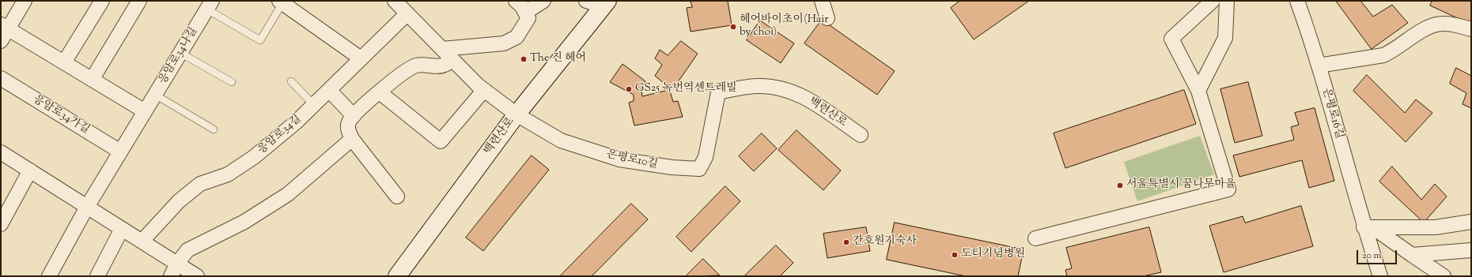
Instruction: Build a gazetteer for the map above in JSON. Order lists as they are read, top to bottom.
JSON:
{
  "streets": {
    "main road": ["백련산로"],
    "street": [
      "응암로34나길",
      "은평로16길",
      "응암로34가길",
      "응암로34길",
      "은평로10길"
    ]
  },
  "crossings": [
    ["응암로34나길", "응암로34가길"],
    ["백련산로", "은평로10길"],
    ["응암로34길", "은평로10길"]
  ],
  "places": [
    "헤어바이초이(Hair by choi)",
    "The 진 헤어",
    "GS25 녹번역센트레빌",
    "서울특별시 꿈나무마을",
    "간호원기숙사",
    "도티기념병원"
  ],
  "scale_bar": "20 m"
}
